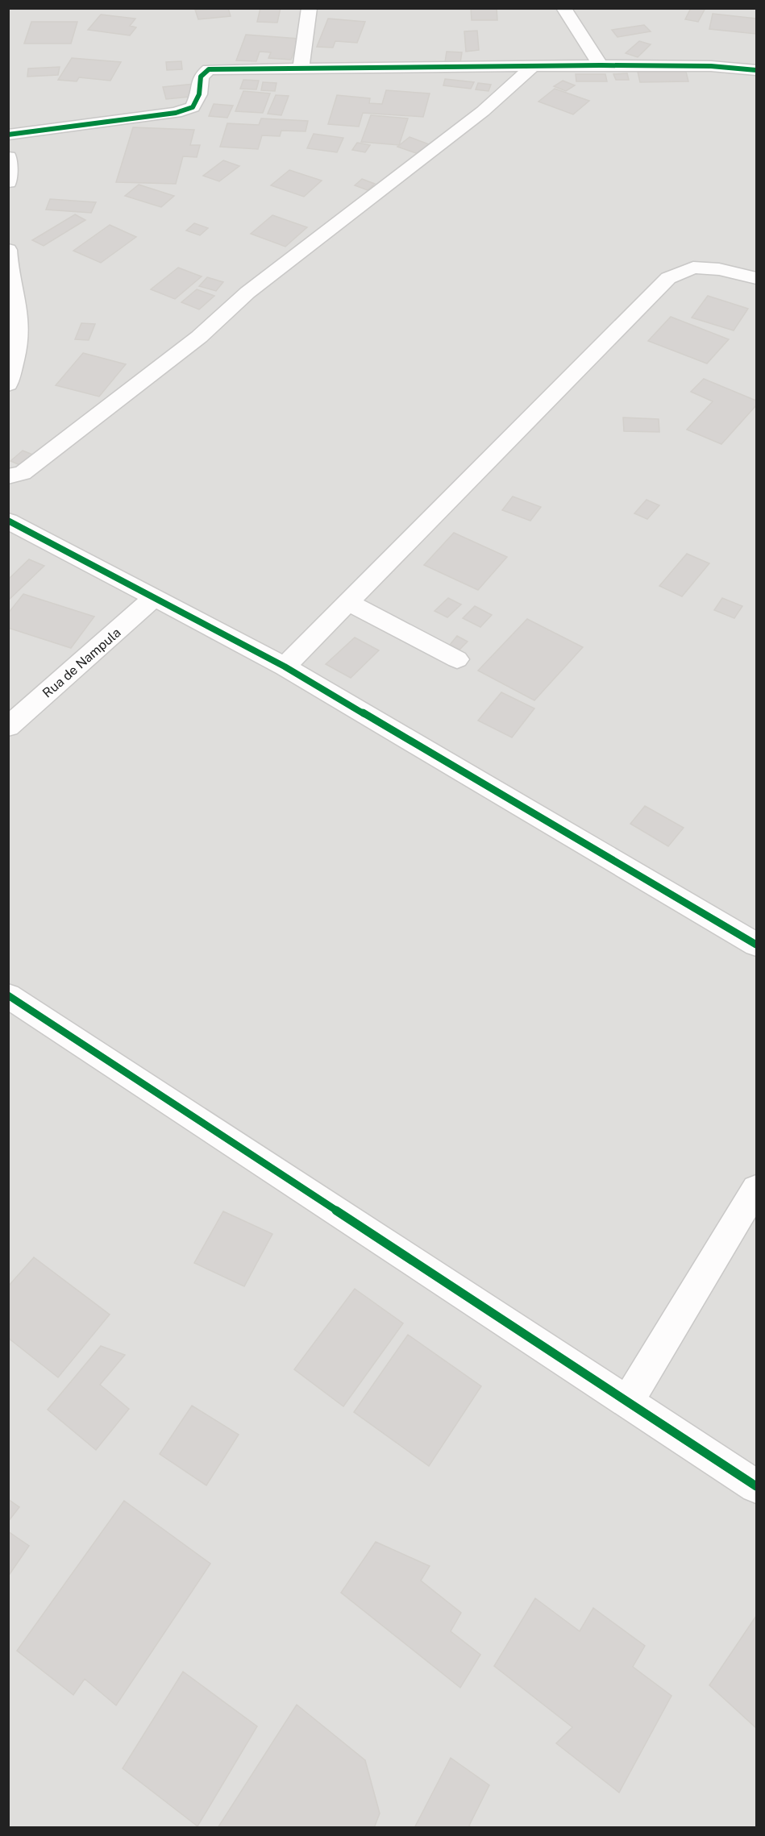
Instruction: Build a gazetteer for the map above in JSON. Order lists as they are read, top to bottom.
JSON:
{
  "streets": {
    "street": ["Rua de Nampula"]
  }
}
